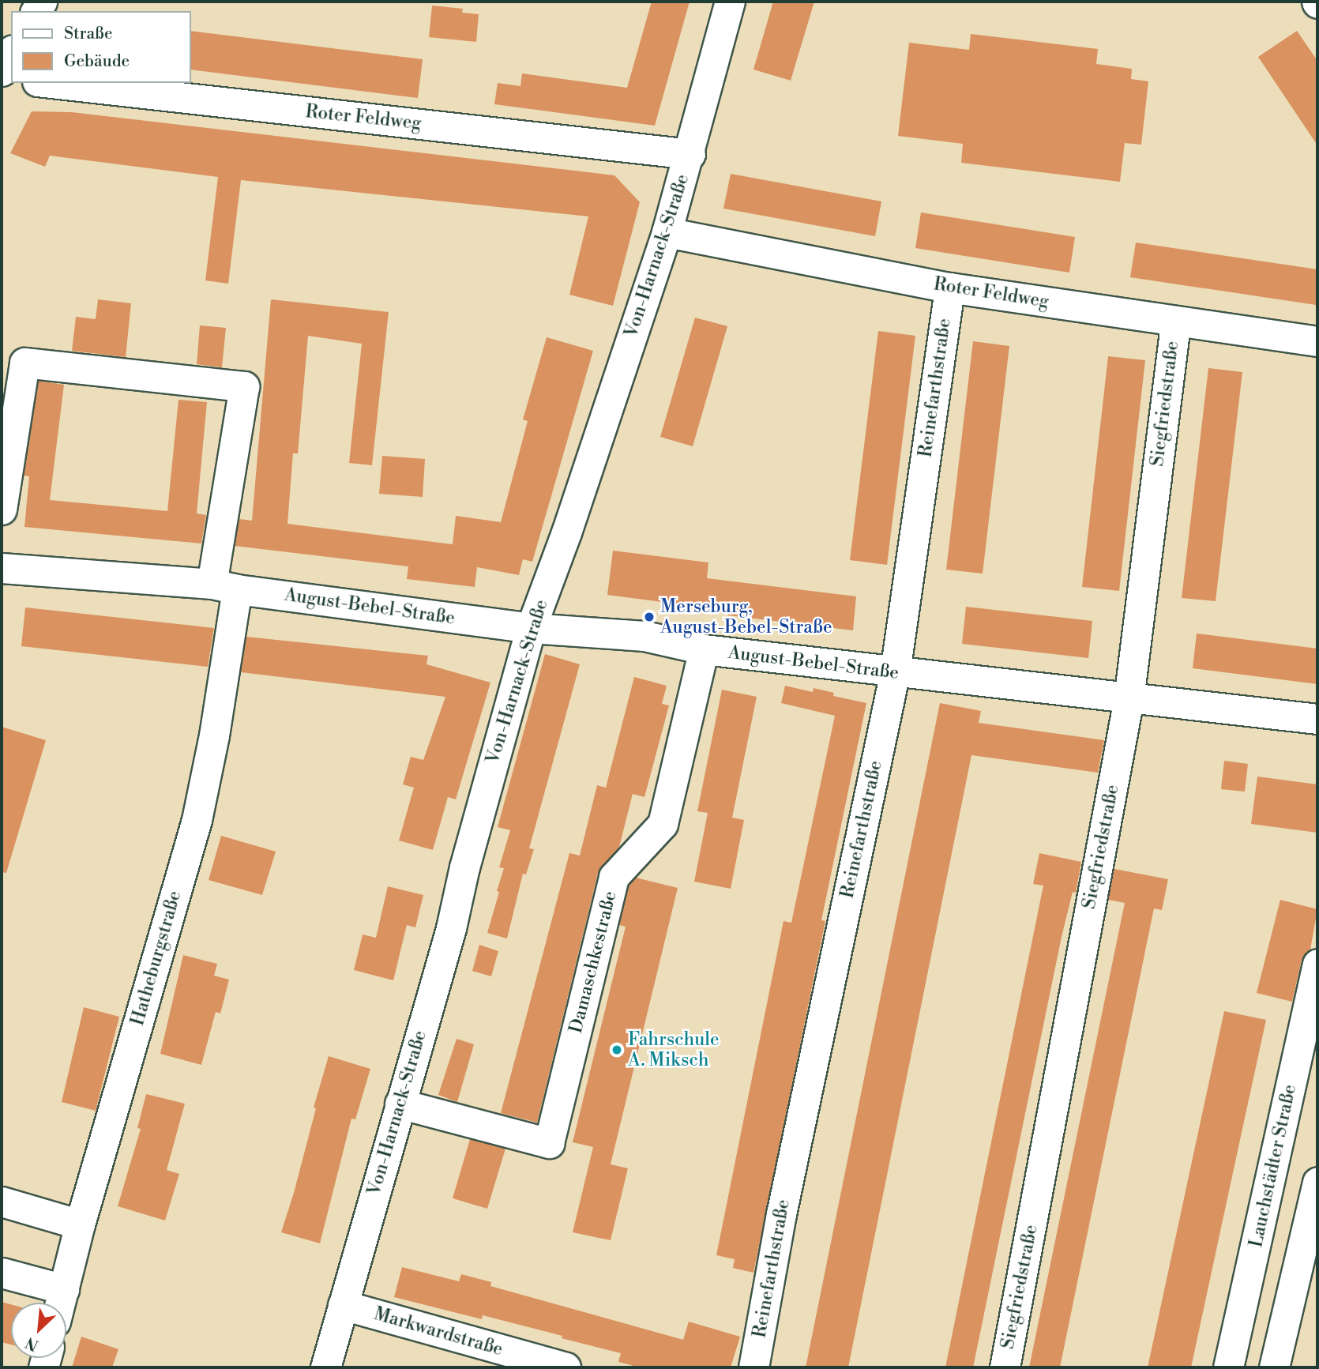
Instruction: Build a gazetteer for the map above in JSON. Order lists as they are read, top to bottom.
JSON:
{
  "streets": {
    "street": [
      "Roter Feldweg",
      "Von-Harnack-Straße",
      "Reinefarthstraße",
      "Siegfriedstraße",
      "August-Bebel-Straße",
      "Hatheburgstraße",
      "Damaschkestraße",
      "Lauchstädter Straße",
      "Markwardstraße"
    ]
  },
  "crossings": [
    ["Roter Feldweg", "Von-Harnack-Straße"],
    ["Roter Feldweg", "Reinefarthstraße"],
    ["Roter Feldweg", "Siegfriedstraße"],
    ["Von-Harnack-Straße", "August-Bebel-Straße"],
    ["Von-Harnack-Straße", "Damaschkestraße"],
    ["Von-Harnack-Straße", "Markwardstraße"],
    ["Reinefarthstraße", "August-Bebel-Straße"],
    ["Siegfriedstraße", "August-Bebel-Straße"],
    ["August-Bebel-Straße", "Hatheburgstraße"],
    ["August-Bebel-Straße", "Damaschkestraße"]
  ],
  "places": ["Merseburg, August-Bebel-Straße", "Fahrschule A. Miksch"],
  "legend": ["Straße", "Gebäude"],
  "north": "bottom left"
}
